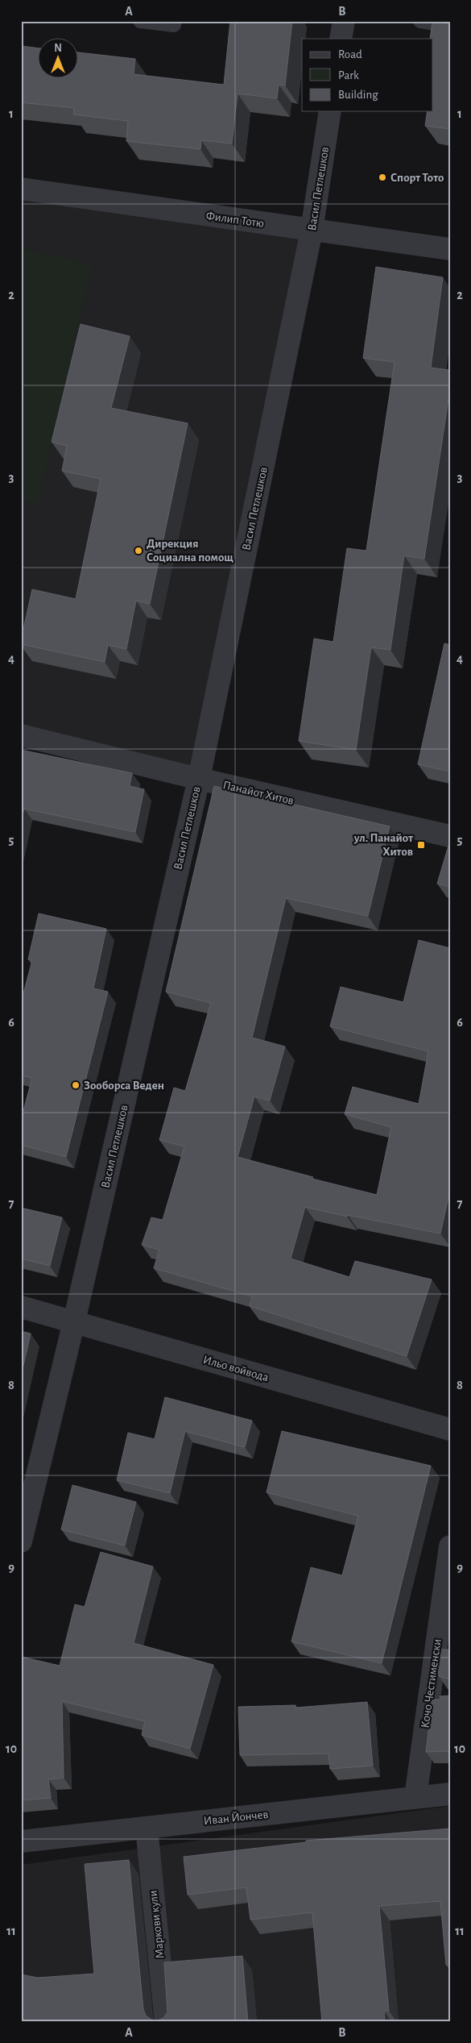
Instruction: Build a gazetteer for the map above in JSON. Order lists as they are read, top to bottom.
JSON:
{
  "streets": {
    "street": [
      "Васил Петлешков",
      "Филип Тотю",
      "Панайот Хитов",
      "Ильо войвода",
      "Кочо Честименски",
      "Иван Йончев",
      "Маркови кули"
    ]
  },
  "crossings": [
    ["Васил Петлешков", "Филип Тотю"],
    ["Васил Петлешков", "Панайот Хитов"],
    ["Васил Петлешков", "Ильо войвода"],
    ["Кочо Честименски", "Иван Йончев"],
    ["Иван Йончев", "Маркови кули"]
  ],
  "places": {
    "other": ["Спорт Тото", "Дирекция Социална помощ", "Зооборса Веден"],
    "transit": ["ул. Панайот Хитов"]
  },
  "legend": ["Road", "Park", "Building"],
  "north": "top",
  "grid": {
    "columns": ["A", "B"],
    "rows": [
      "1",
      "2",
      "3",
      "4",
      "5",
      "6",
      "7",
      "8",
      "9",
      "10",
      "11"
    ]
  }
}
